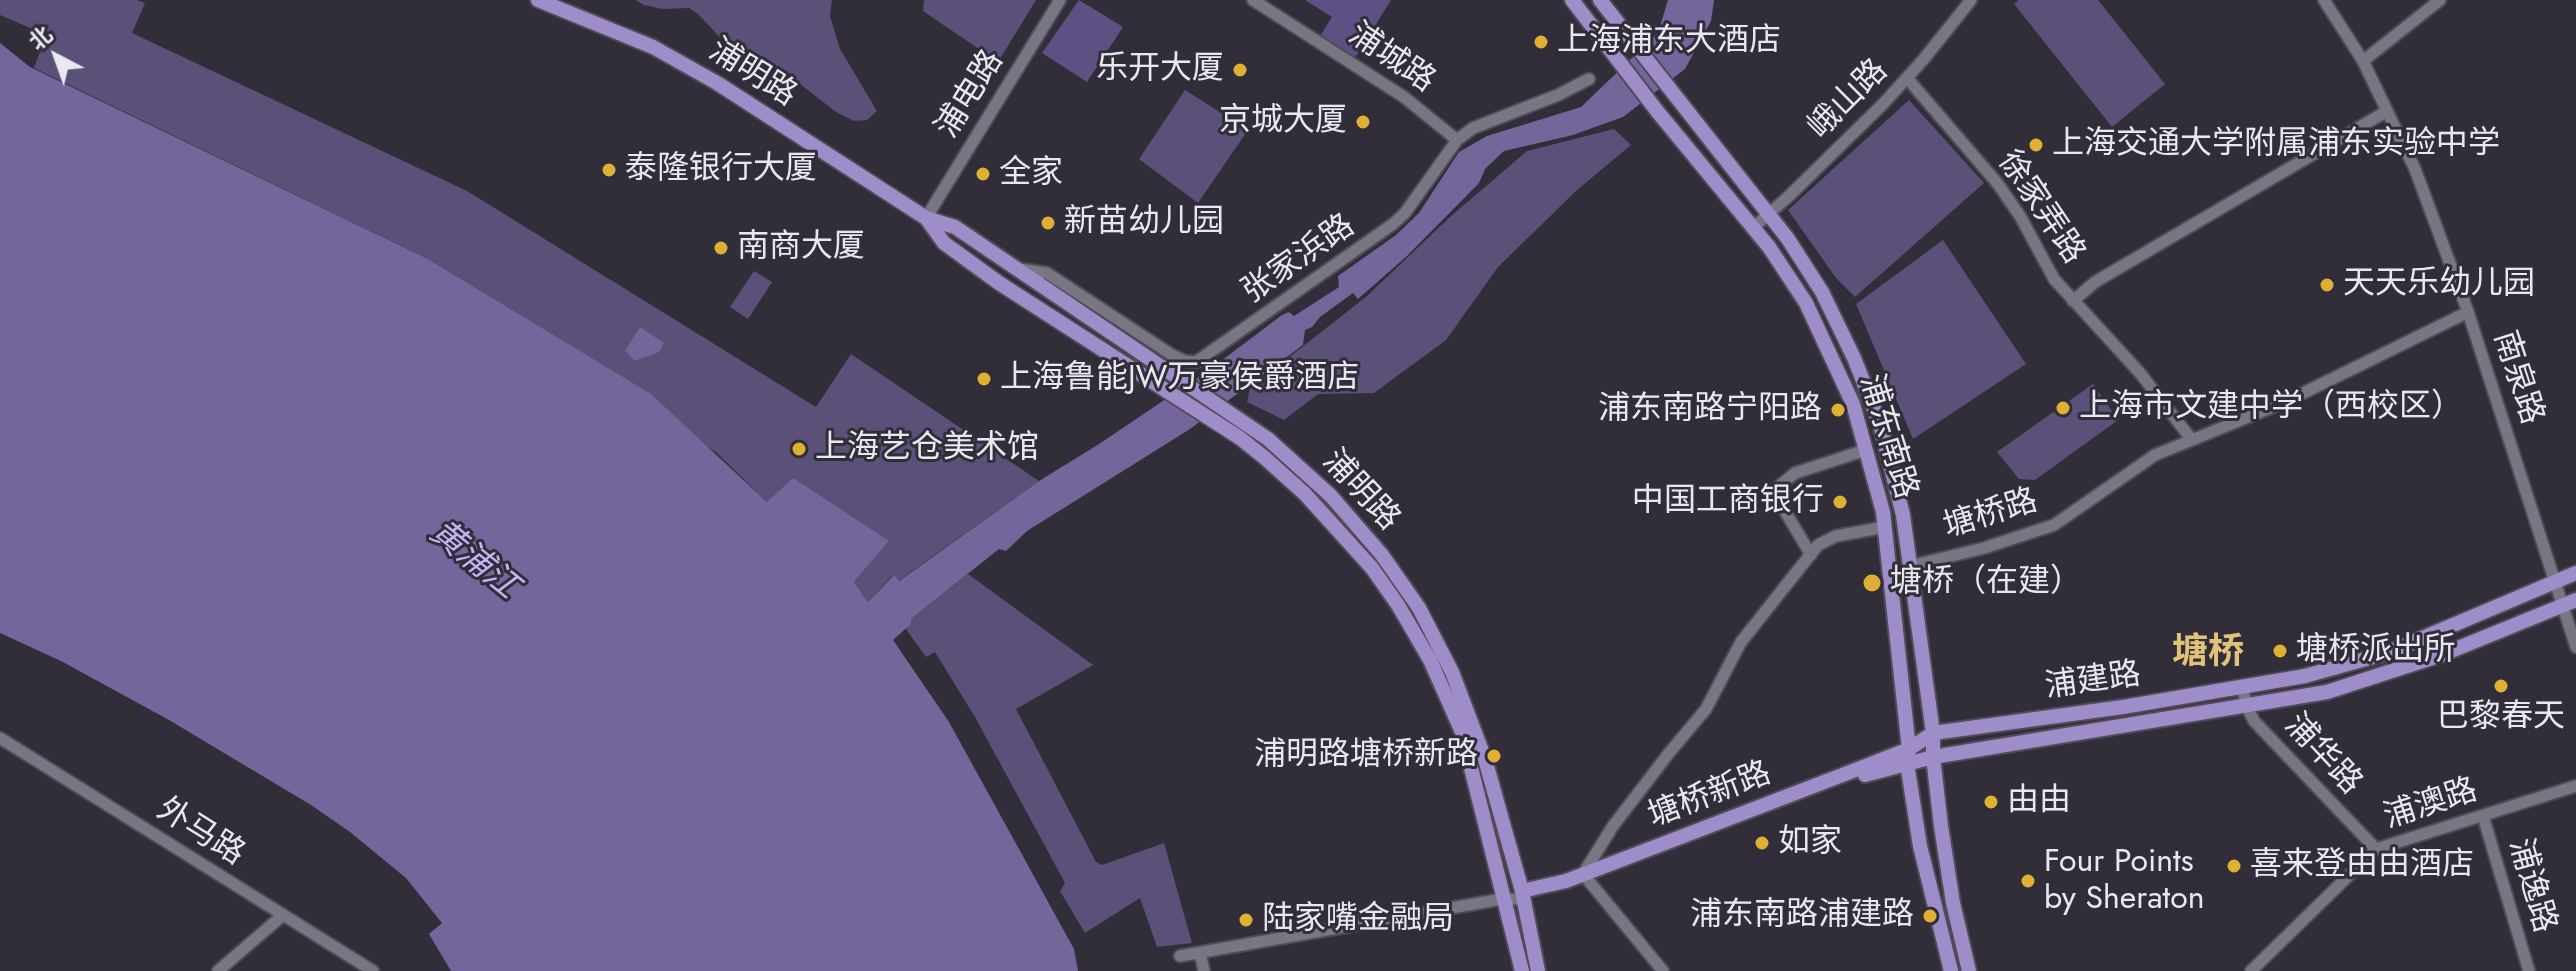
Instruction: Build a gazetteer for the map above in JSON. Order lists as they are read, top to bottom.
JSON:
{
  "streets": {
    "main road": [
      "浦明路",
      "浦东南路",
      "浦建路",
      "塘桥新路"
    ],
    "street": [
      "浦城路",
      "浦电路",
      "峨山路",
      "徐家弄路",
      "张家浜路",
      "南泉路",
      "塘桥路",
      "浦华路",
      "浦澳路",
      "外马路",
      "浦逸路"
    ]
  },
  "crossings": [
    ["浦城路", "张家浜路"],
    ["浦明路", "浦电路"],
    ["浦明路", "张家浜路"],
    ["浦明路", "塘桥新路"],
    ["峨山路", "徐家弄路"],
    ["峨山路", "浦东南路"],
    ["徐家弄路", "塘桥路"],
    ["南泉路", "塘桥路"],
    ["南泉路", "浦建路"],
    ["浦东南路", "塘桥路"],
    ["浦东南路", "浦建路"],
    ["浦东南路", "塘桥新路"],
    ["浦建路", "浦华路"],
    ["浦建路", "塘桥新路"],
    ["浦华路", "浦澳路"],
    ["浦澳路", "浦逸路"]
  ],
  "districts": ["塘桥"],
  "water": ["黄浦江"],
  "places": [
    "上海浦东大酒店",
    "乐开大厦",
    "京城大厦",
    "上海交通大学附属浦东实验中学",
    "泰隆银行大厦",
    "全家",
    "新苗幼儿园",
    "南商大厦",
    "天天乐幼儿园",
    "上海鲁能JW万豪侯爵酒店",
    "上海市文建中学（西校区）",
    "浦东南路宁阳路",
    "上海艺仓美术馆",
    "中国工商银行",
    "塘桥（在建）",
    "塘桥派出所",
    "巴黎春天",
    "浦明路塘桥新路",
    "由由",
    "如家",
    "喜来登由由酒店",
    "Four Points by Sheraton",
    "浦东南路浦建路",
    "陆家嘴金融局"
  ],
  "north": "top left"
}
